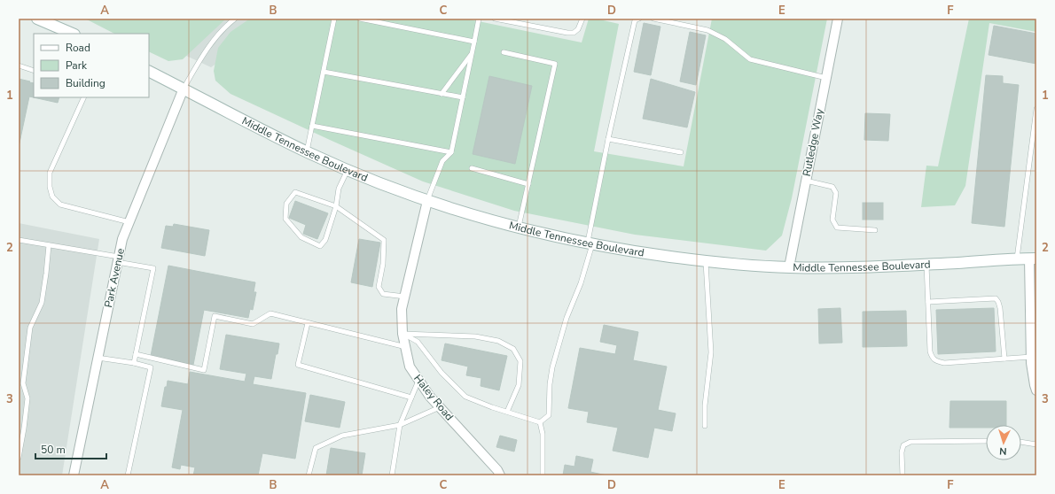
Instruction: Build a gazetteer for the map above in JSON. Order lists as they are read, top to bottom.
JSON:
{
  "streets": {
    "main road": ["Middle Tennessee Boulevard"],
    "street": ["Rutledge Way", "Park Avenue", "Haley Road"]
  },
  "crossings": [
    ["Rutledge Way", "Middle Tennessee Boulevard"],
    ["Middle Tennessee Boulevard", "Park Avenue"],
    ["Middle Tennessee Boulevard", "Haley Road"]
  ],
  "legend": ["Road", "Park", "Building"],
  "scale_bar": "50 m",
  "north": "bottom",
  "grid": {
    "columns": [
      "A",
      "B",
      "C",
      "D",
      "E",
      "F"
    ],
    "rows": ["1", "2", "3"]
  }
}
